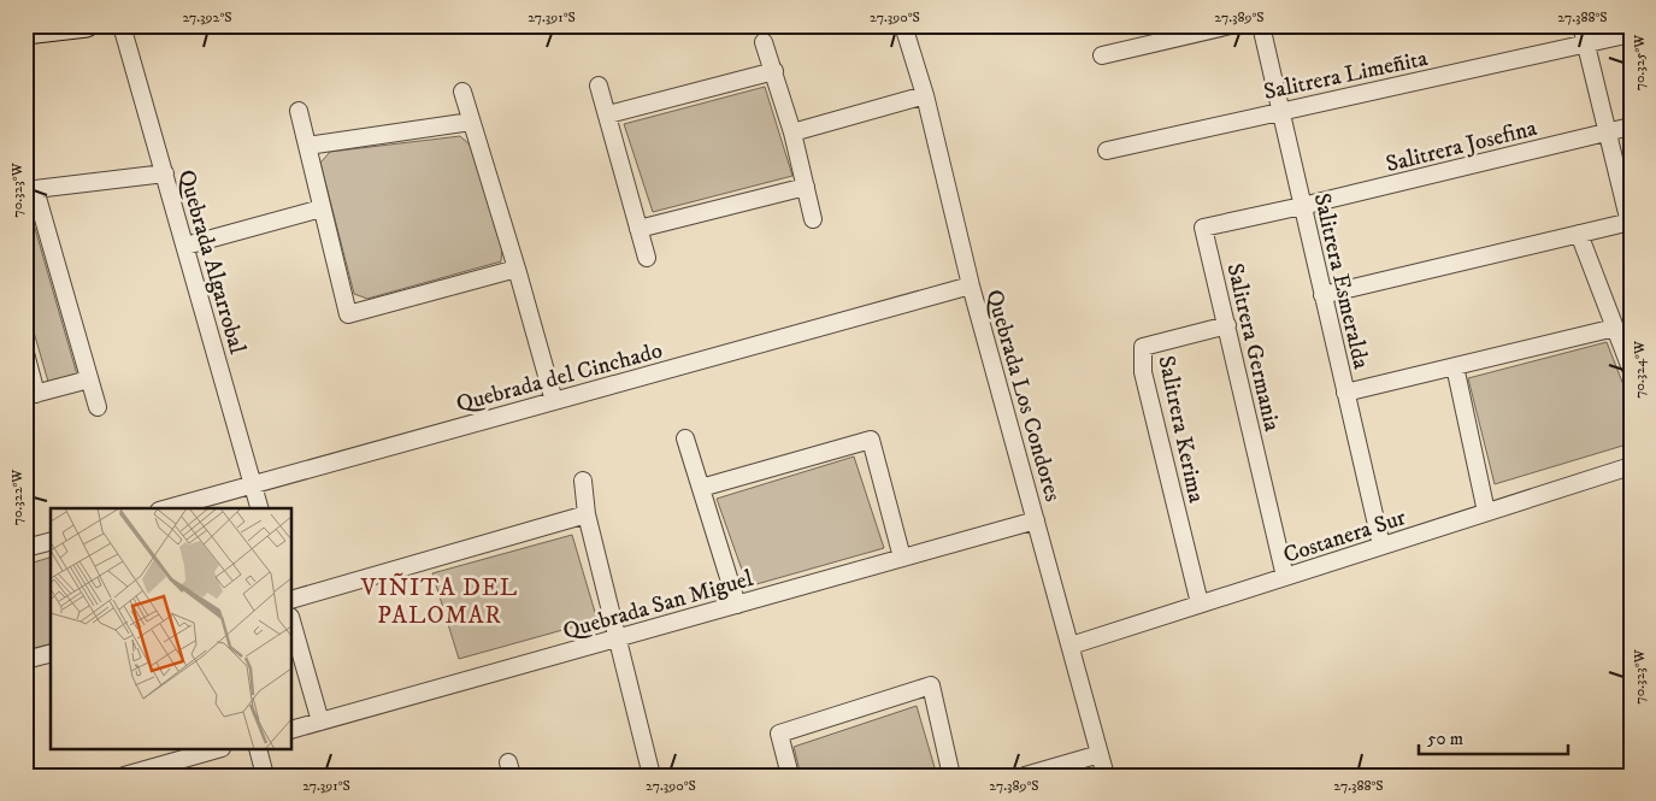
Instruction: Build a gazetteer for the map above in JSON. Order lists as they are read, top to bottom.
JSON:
{
  "streets": {
    "street": [
      "Salitrera Limeñita",
      "Salitrera Josefina",
      "Quebrada Algarrobal",
      "Salitrera Esmeralda",
      "Salitrera Germania",
      "Quebrada del Cinchado",
      "Quebrada Los Condores",
      "Salitrera Kerima",
      "Costanera Sur",
      "Quebrada San Miguel"
    ]
  },
  "crossings": [
    ["Salitrera Limeñita", "Salitrera Esmeralda"],
    ["Salitrera Josefina", "Salitrera Esmeralda"],
    ["Salitrera Josefina", "Salitrera Germania"],
    ["Quebrada Algarrobal", "Quebrada del Cinchado"],
    ["Salitrera Esmeralda", "Salitrera Germania"],
    ["Salitrera Esmeralda", "Costanera Sur"],
    ["Salitrera Germania", "Salitrera Kerima"],
    ["Salitrera Germania", "Costanera Sur"],
    ["Quebrada del Cinchado", "Quebrada Los Condores"],
    ["Quebrada Los Condores", "Costanera Sur"],
    ["Quebrada Los Condores", "Quebrada San Miguel"],
    ["Salitrera Kerima", "Costanera Sur"]
  ],
  "districts": ["VIÑITA DEL PALOMAR"],
  "scale_bar": "50 m",
  "coordinates": [
    "27.392°S",
    "27.391°S",
    "27.390°S",
    "27.389°S",
    "27.388°S",
    "70.325°W",
    "70.323°W",
    "70.324°W",
    "70.322°W"
  ]
}
